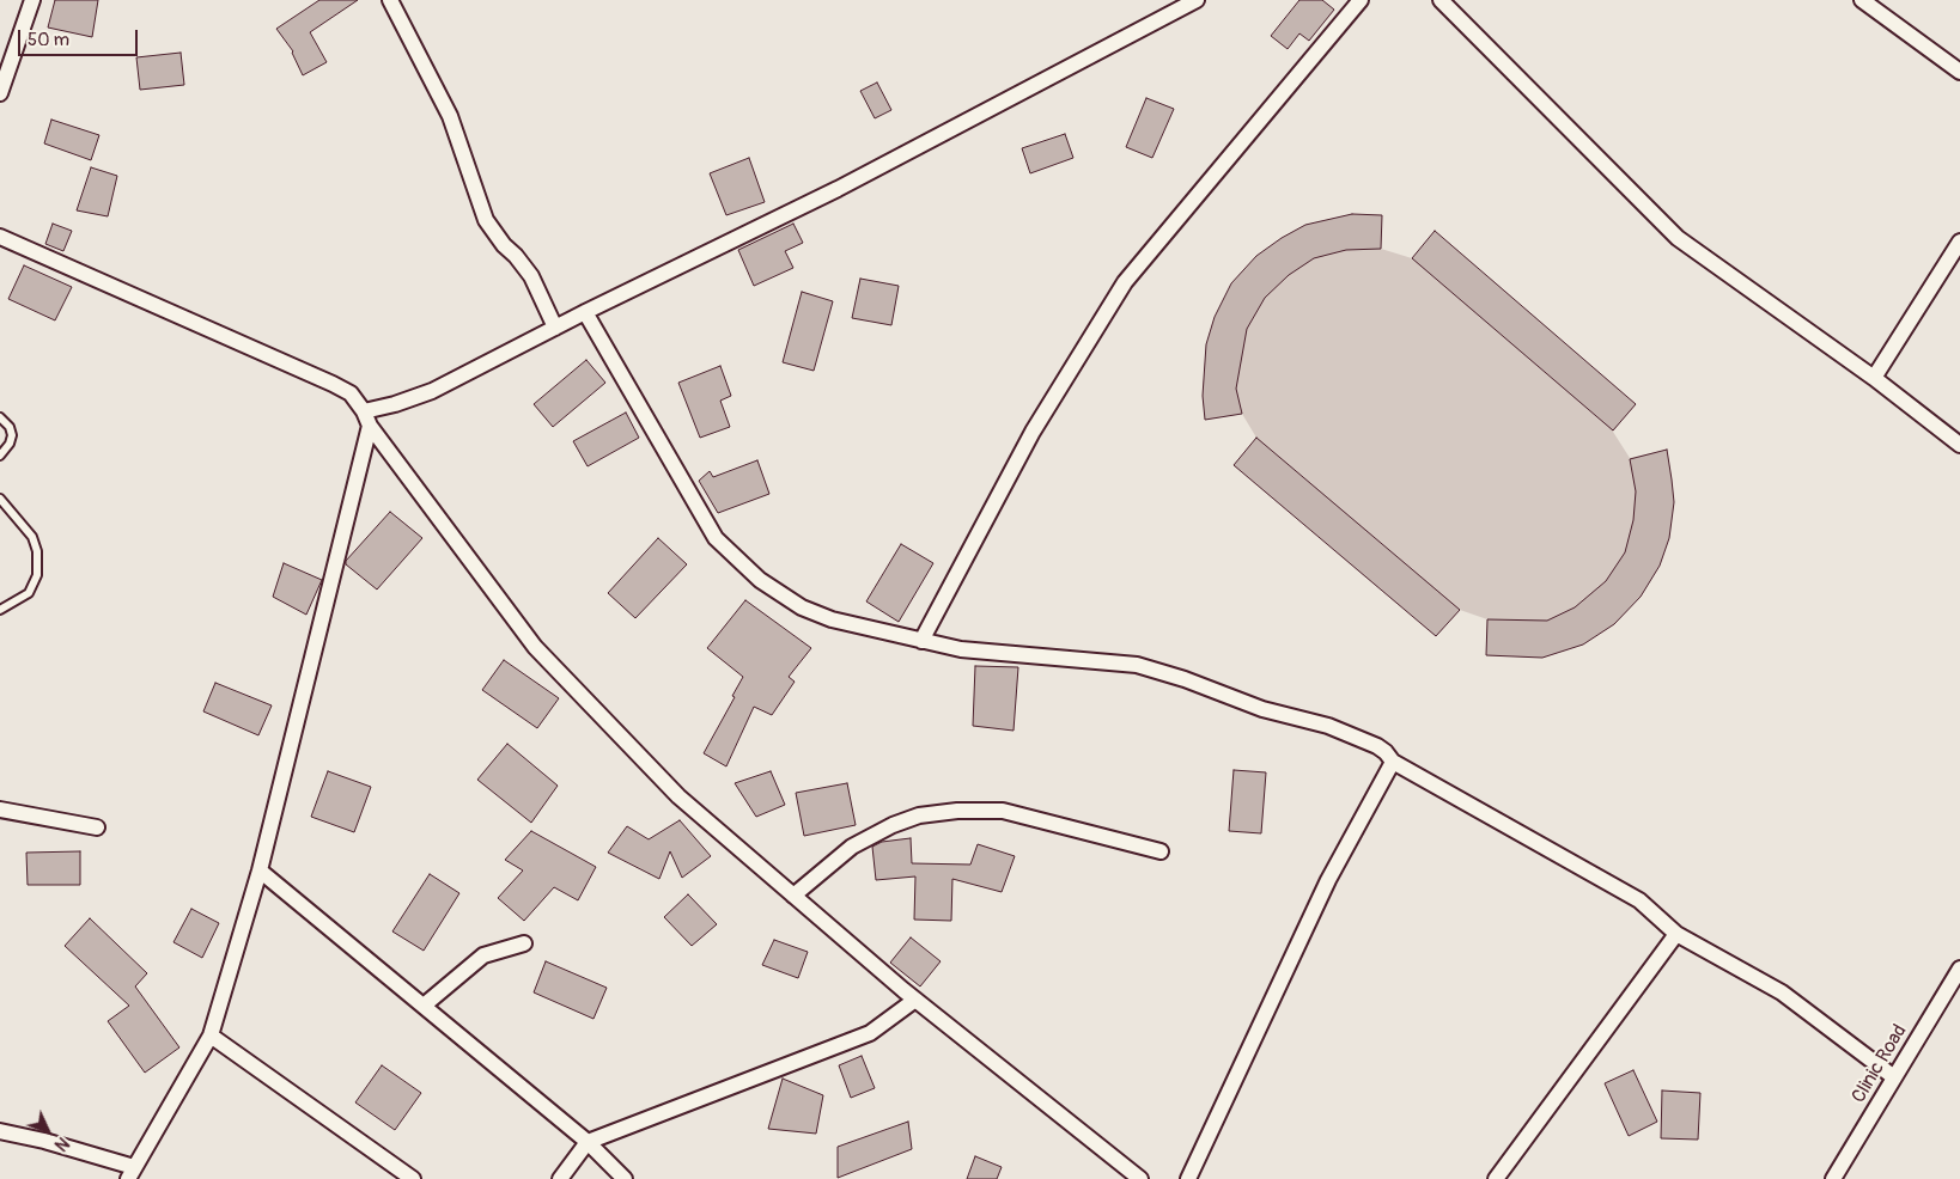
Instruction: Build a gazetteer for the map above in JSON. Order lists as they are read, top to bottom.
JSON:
{
  "streets": {
    "street": ["Clinic Road"]
  },
  "scale_bar": "50 m",
  "north": "bottom right"
}
